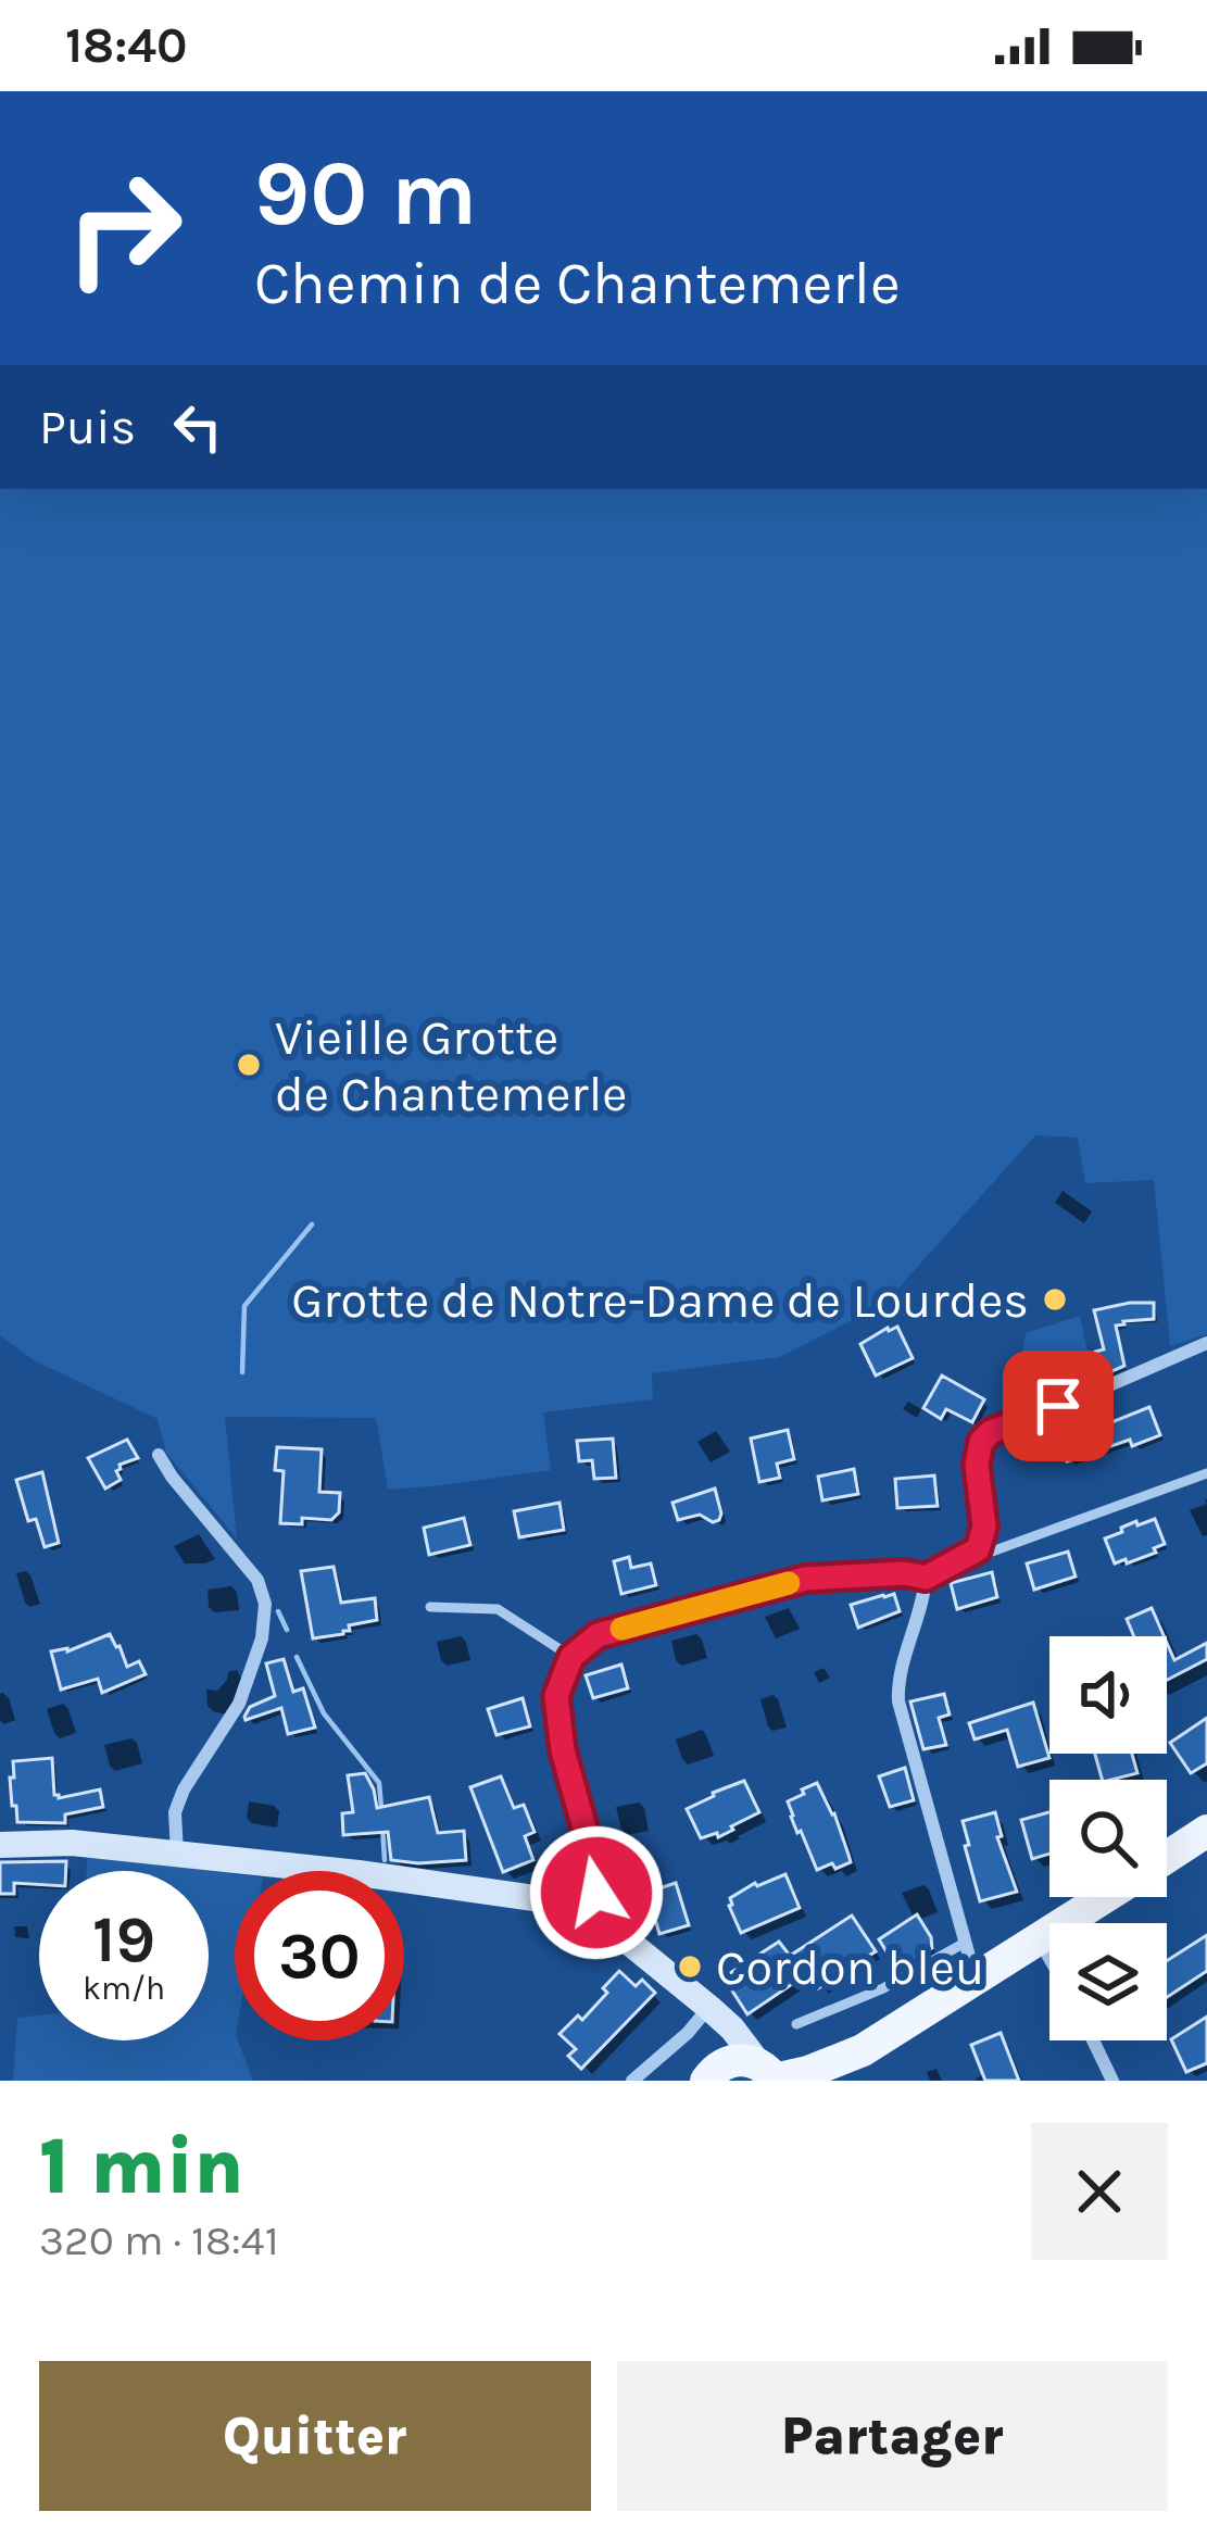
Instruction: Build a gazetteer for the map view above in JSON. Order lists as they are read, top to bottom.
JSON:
{
  "places": ["Vieille Grotte de Chantemerle", "Grotte de Notre-Dame de Lourdes", "Cordon bleu"],
  "page": {
    "status": "18:40",
    "turn": ["90 m", "Chemin de Chantemerle"],
    "then": "Puis",
    "speed": "19 km/h",
    "limit": "30",
    "heading": ["1 min", "320 m · 18:41"],
    "buttons": ["Quitter", "Partager"]
  }
}
